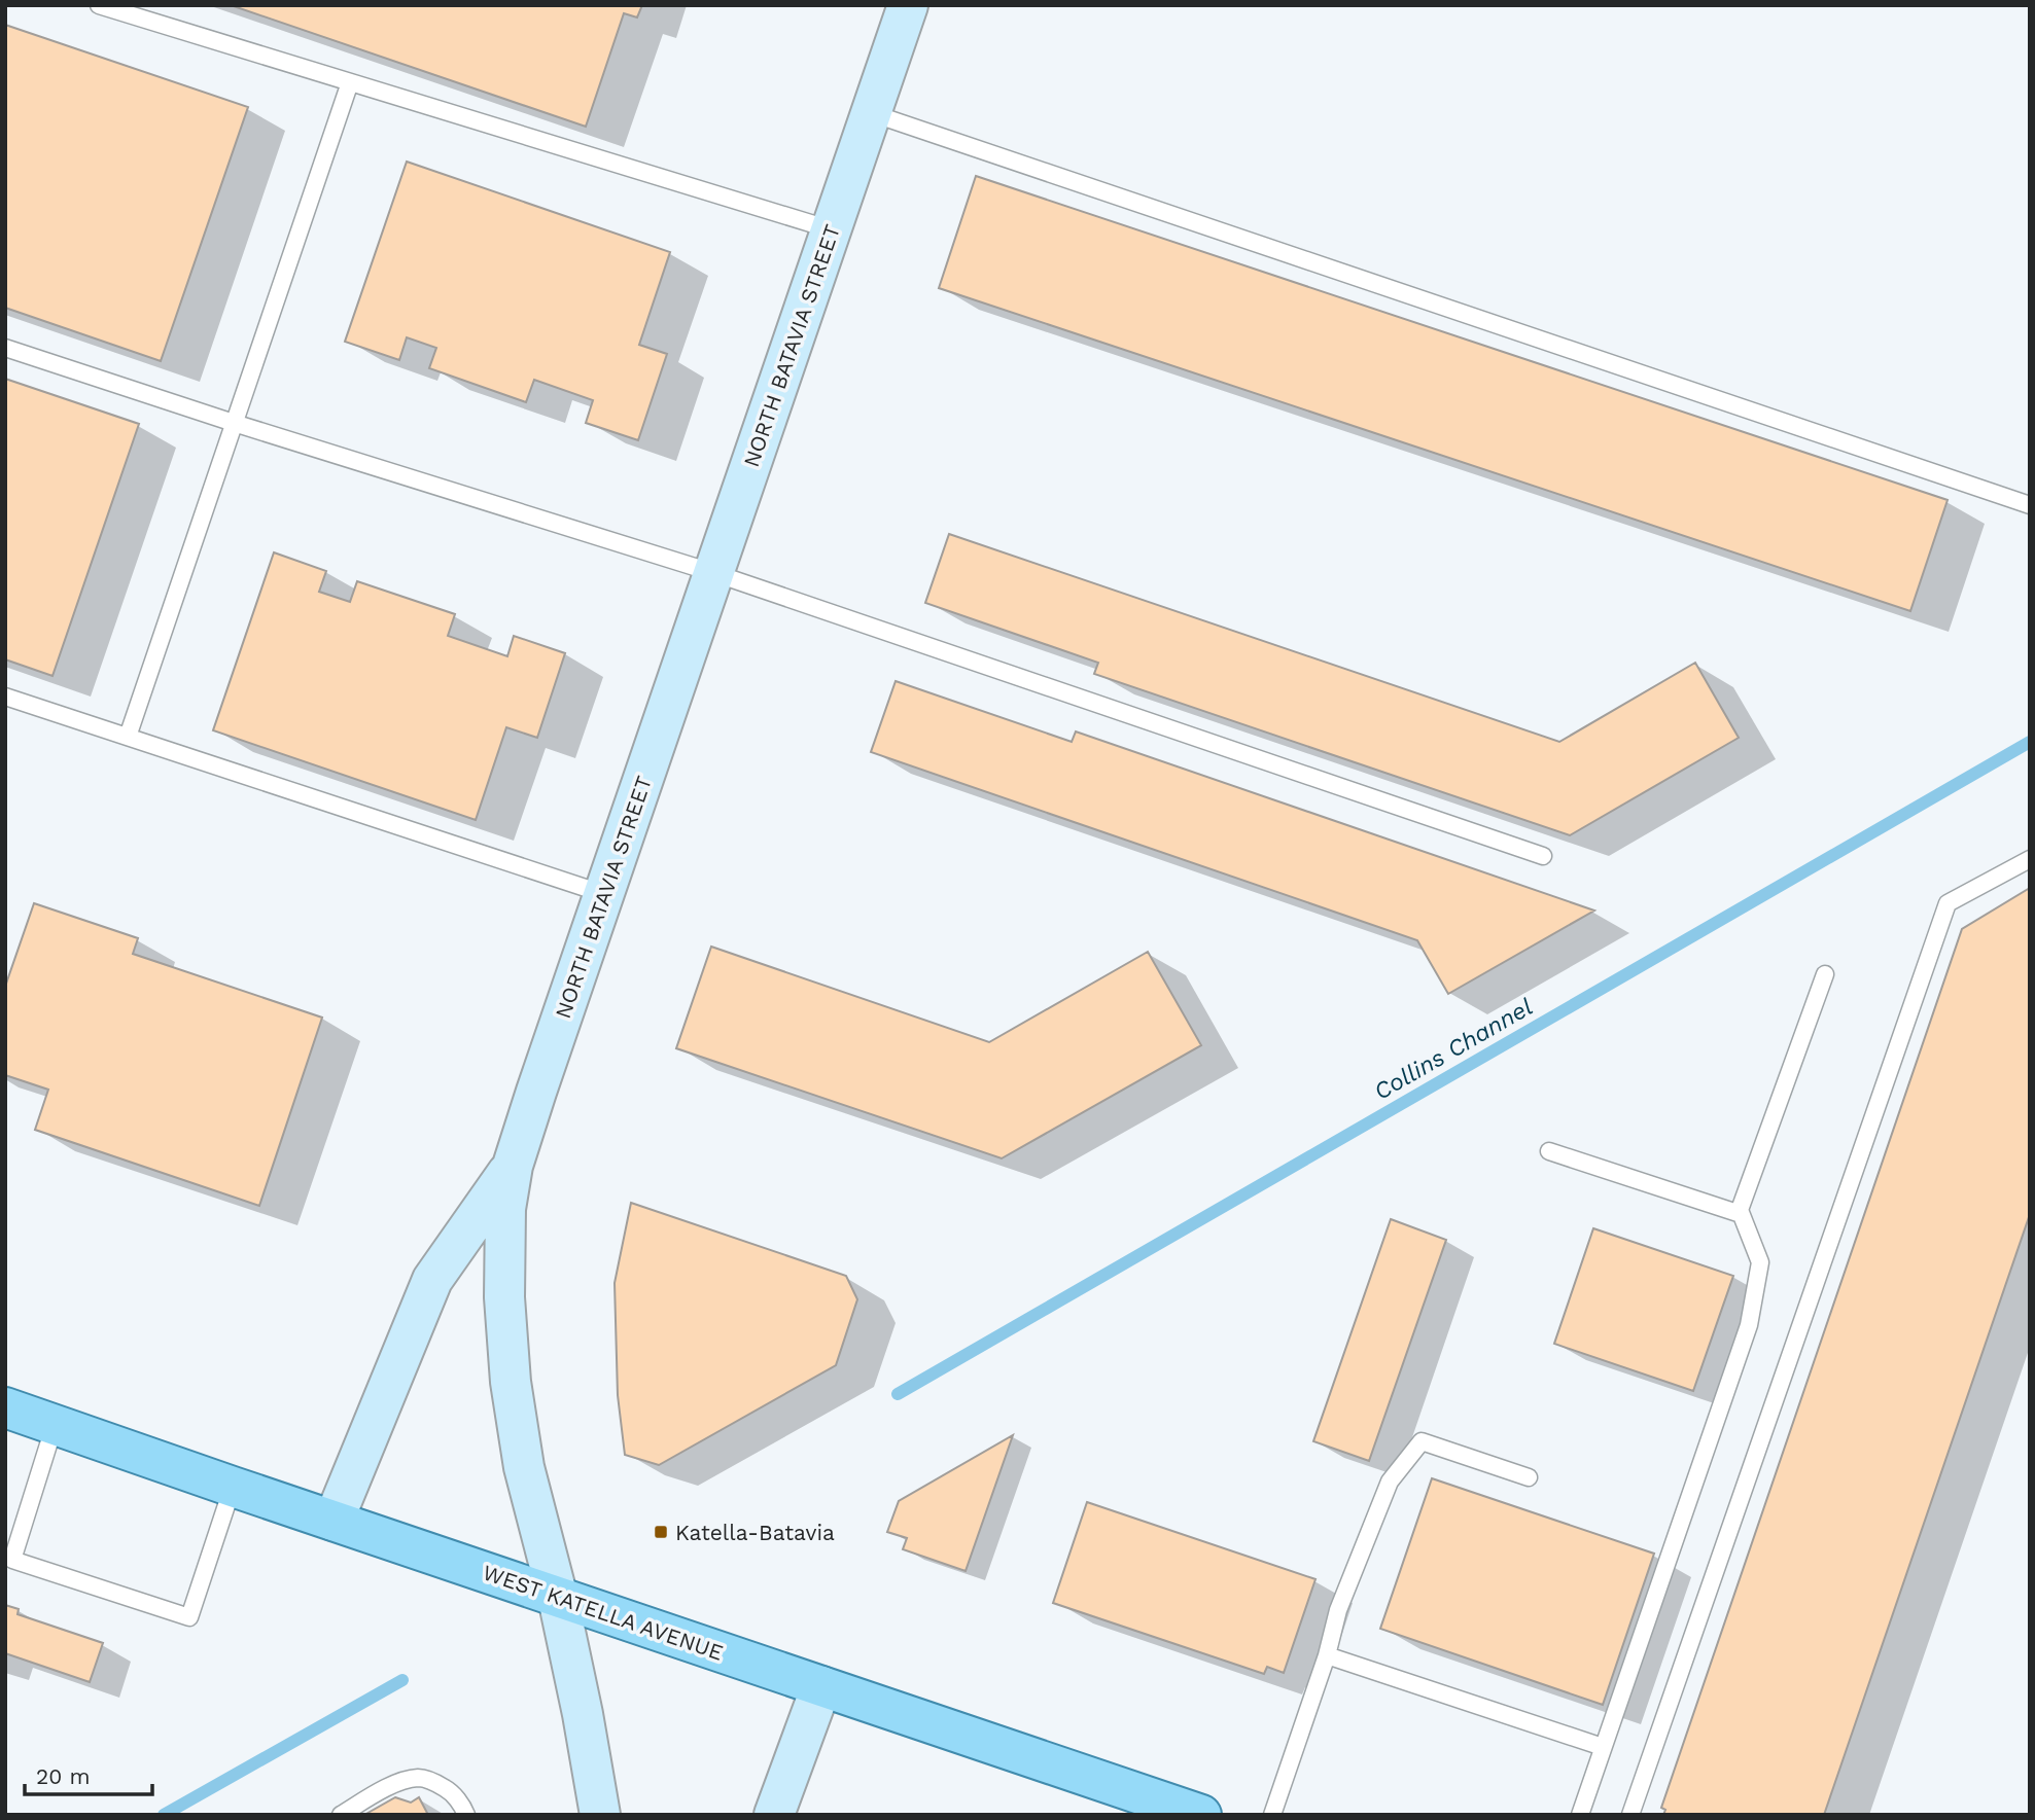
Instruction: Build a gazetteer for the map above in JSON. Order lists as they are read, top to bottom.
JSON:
{
  "streets": {
    "main road": ["WEST KATELLA AVENUE"],
    "street": ["NORTH BATAVIA STREET"]
  },
  "crossings": [
    ["NORTH BATAVIA STREET", "WEST KATELLA AVENUE"]
  ],
  "water": ["Collins Channel"],
  "places": {
    "transit": ["Katella-Batavia"]
  },
  "scale_bar": "20 m"
}
